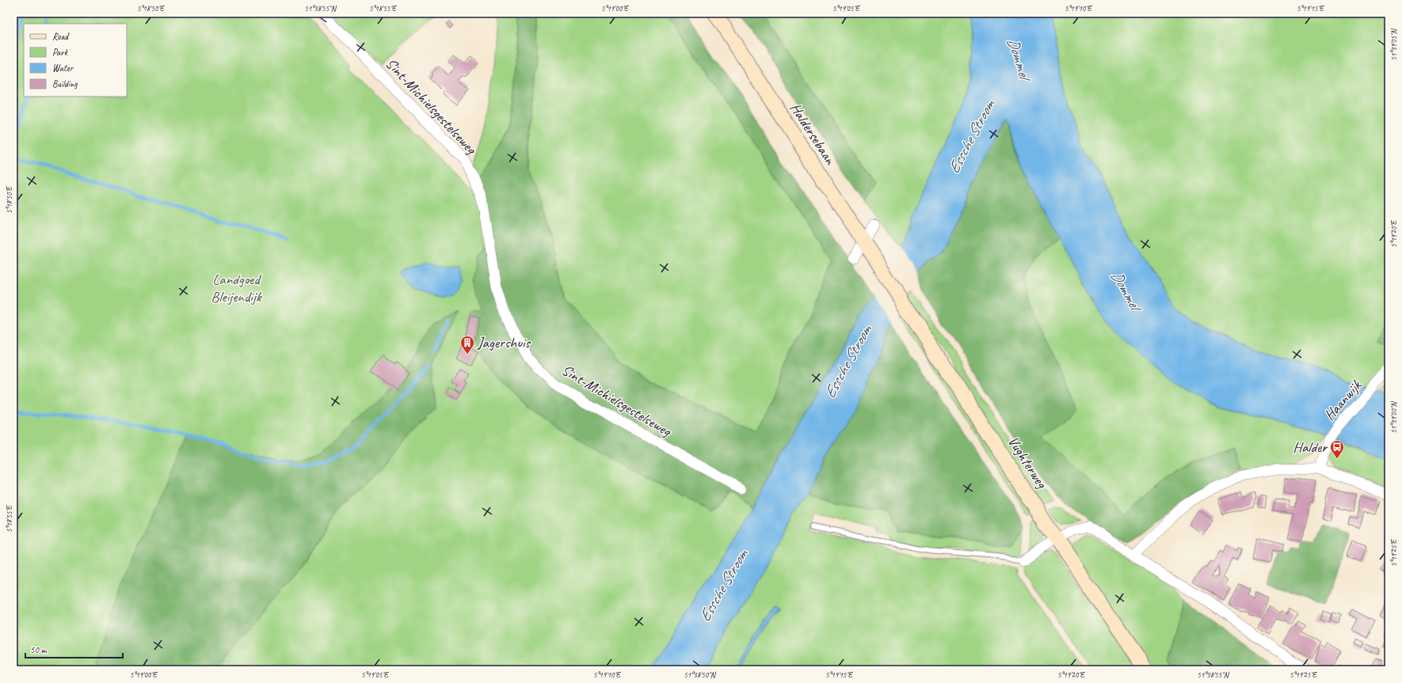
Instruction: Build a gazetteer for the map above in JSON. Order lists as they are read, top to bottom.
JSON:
{
  "streets": {
    "main road": ["Haldersebaan", "Vughterweg"],
    "street": ["Sint-Michielsgestelseweg", "Haanwijk"]
  },
  "crossings": [
    ["Haldersebaan", "Vughterweg"]
  ],
  "water": ["Dommel", "Essche Stroom"],
  "parks": ["Landgoed Bleijendijk"],
  "places": {
    "building": ["Jagershuis"],
    "bus stop": ["Halder"]
  },
  "legend": [
    "Road",
    "Park",
    "Water",
    "Building"
  ],
  "scale_bar": "50 m",
  "coordinates": [
    "5°18'50\"E",
    "51°38'55\"N",
    "5°18'55\"E",
    "5°19'00\"E",
    "5°19'05\"E",
    "5°19'10\"E",
    "5°19'15\"E",
    "51°39'05\"N",
    "5°19'20\"E",
    "51°39'00\"N",
    "5°19'25\"E",
    "51°38'50\"N"
  ]
}
